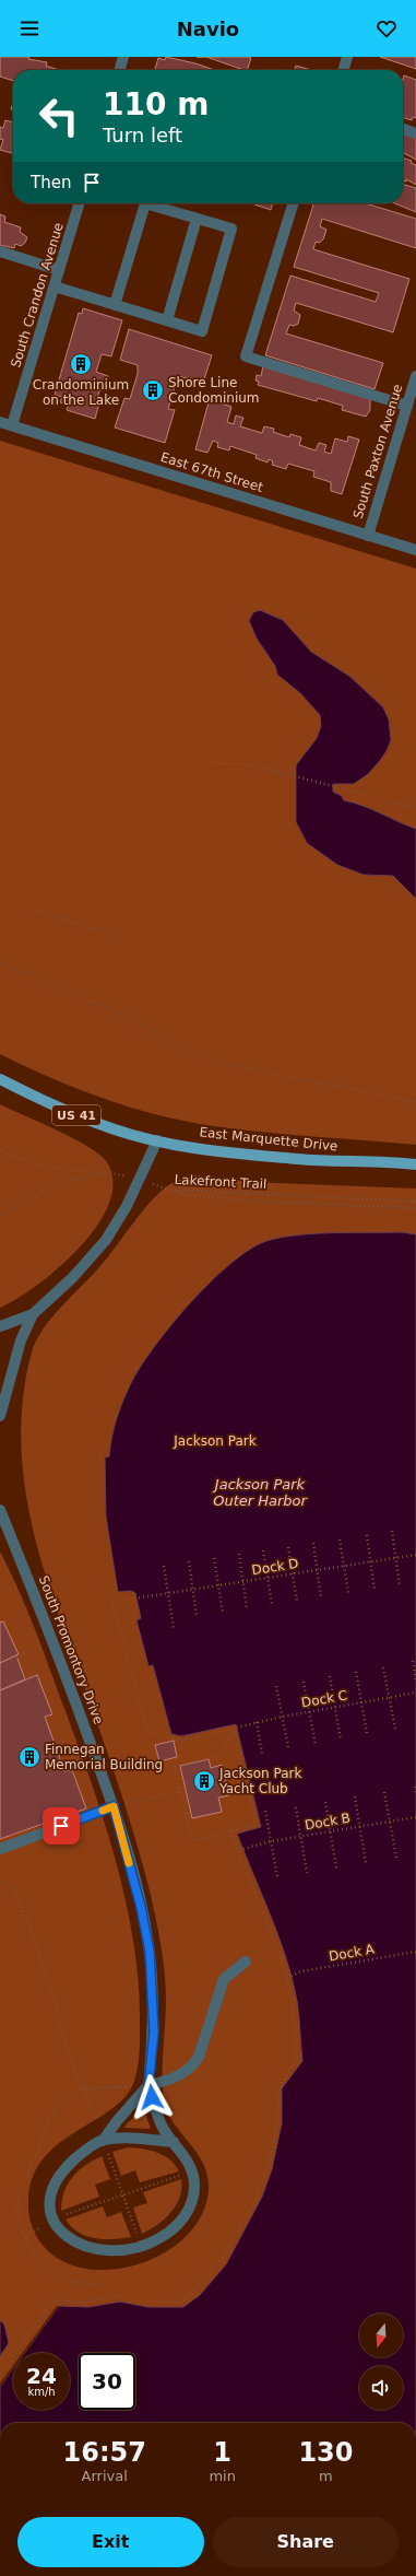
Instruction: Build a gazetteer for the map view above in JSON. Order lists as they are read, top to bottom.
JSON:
{
  "streets": {
    "main road": ["US 41", "East Marquette Drive"],
    "street": [
      "South Crandon Avenue",
      "South Paxton Avenue",
      "East 67th Street",
      "South Promontory Drive"
    ],
    "path": [
      "Lakefront Trail",
      "Dock D",
      "Dock C",
      "Dock B",
      "Dock A"
    ]
  },
  "crossings": [
    ["South Crandon Avenue", "East 67th Street"],
    ["South Paxton Avenue", "East 67th Street"],
    ["Dock D", "Dock C"]
  ],
  "water": ["Jackson Park Outer Harbor"],
  "parks": ["Jackson Park"],
  "places": {
    "building": [
      "Crandominium on the Lake",
      "Shore Line Condominium",
      "Finnegan Memorial Building",
      "Jackson Park Yacht Club"
    ]
  },
  "north": "bottom",
  "page": {
    "header": "Navio",
    "turn": ["110 m", "Turn left"],
    "then": "Then",
    "speed": "24 km/h",
    "limit": "30",
    "eta": [
      "16:57",
      "Arrival",
      "1",
      "min",
      "130",
      "m"
    ],
    "buttons": ["Exit", "Share"]
  }
}
